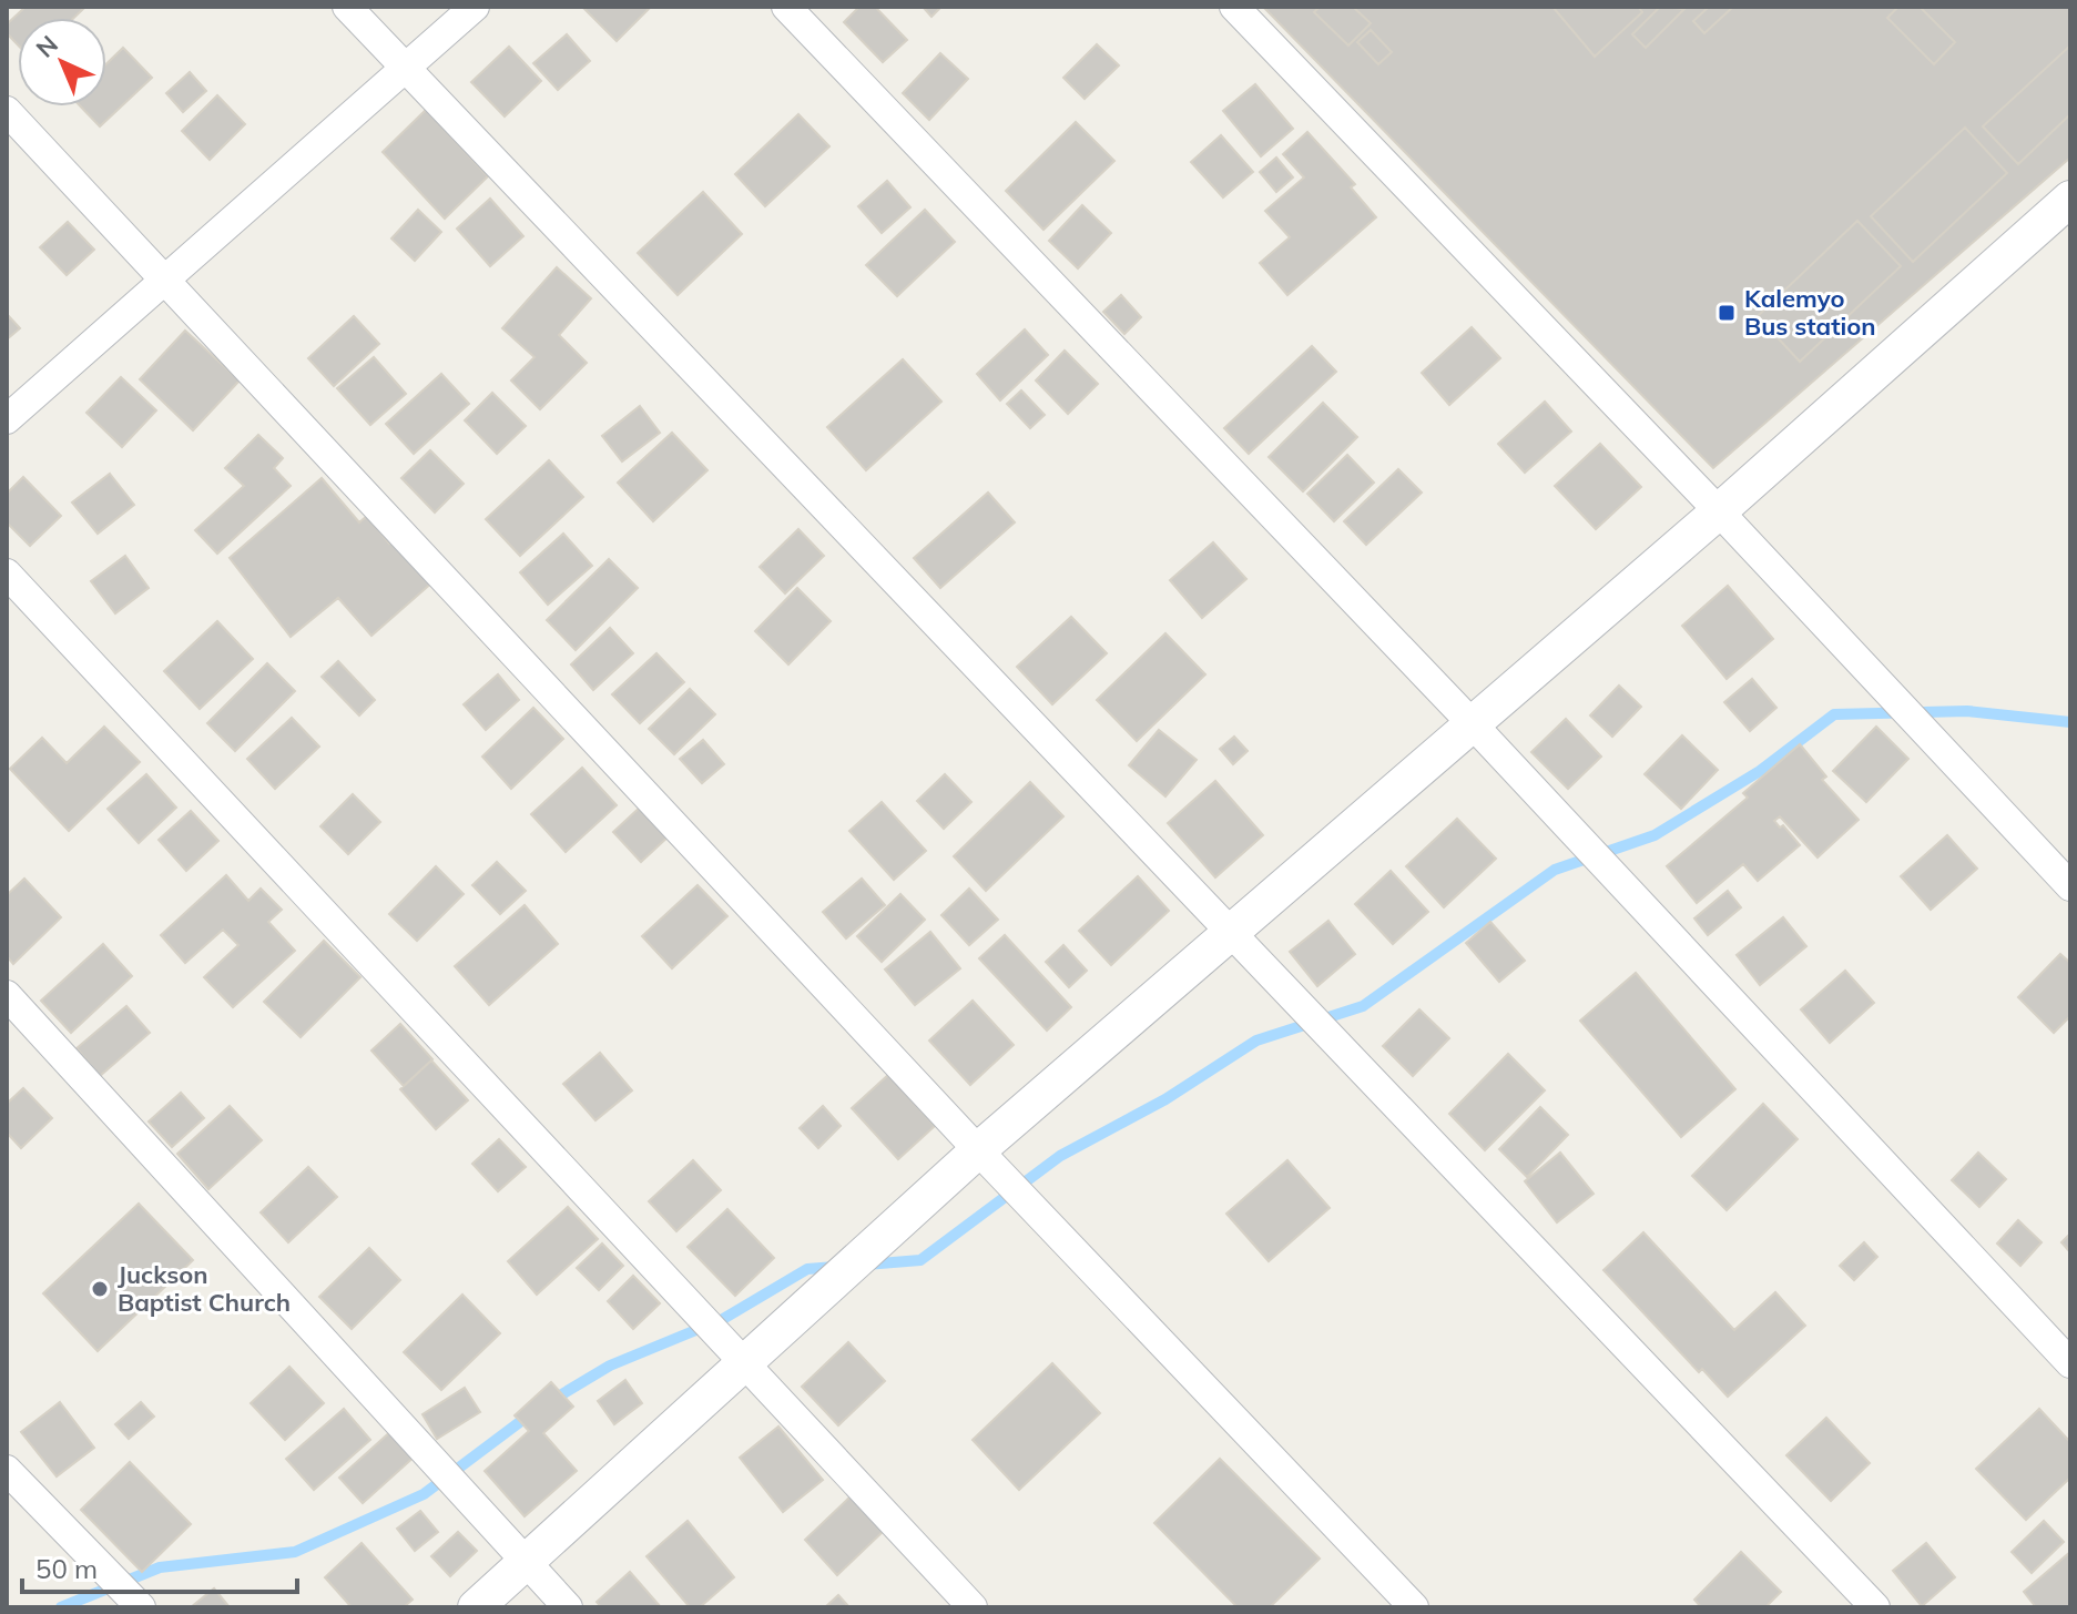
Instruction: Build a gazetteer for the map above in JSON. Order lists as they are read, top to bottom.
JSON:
{
  "places": {
    "transit": ["Kalemyo Bus station"],
    "other": ["Juckson Baptist Church"]
  },
  "scale_bar": "50 m",
  "north": "top left"
}
